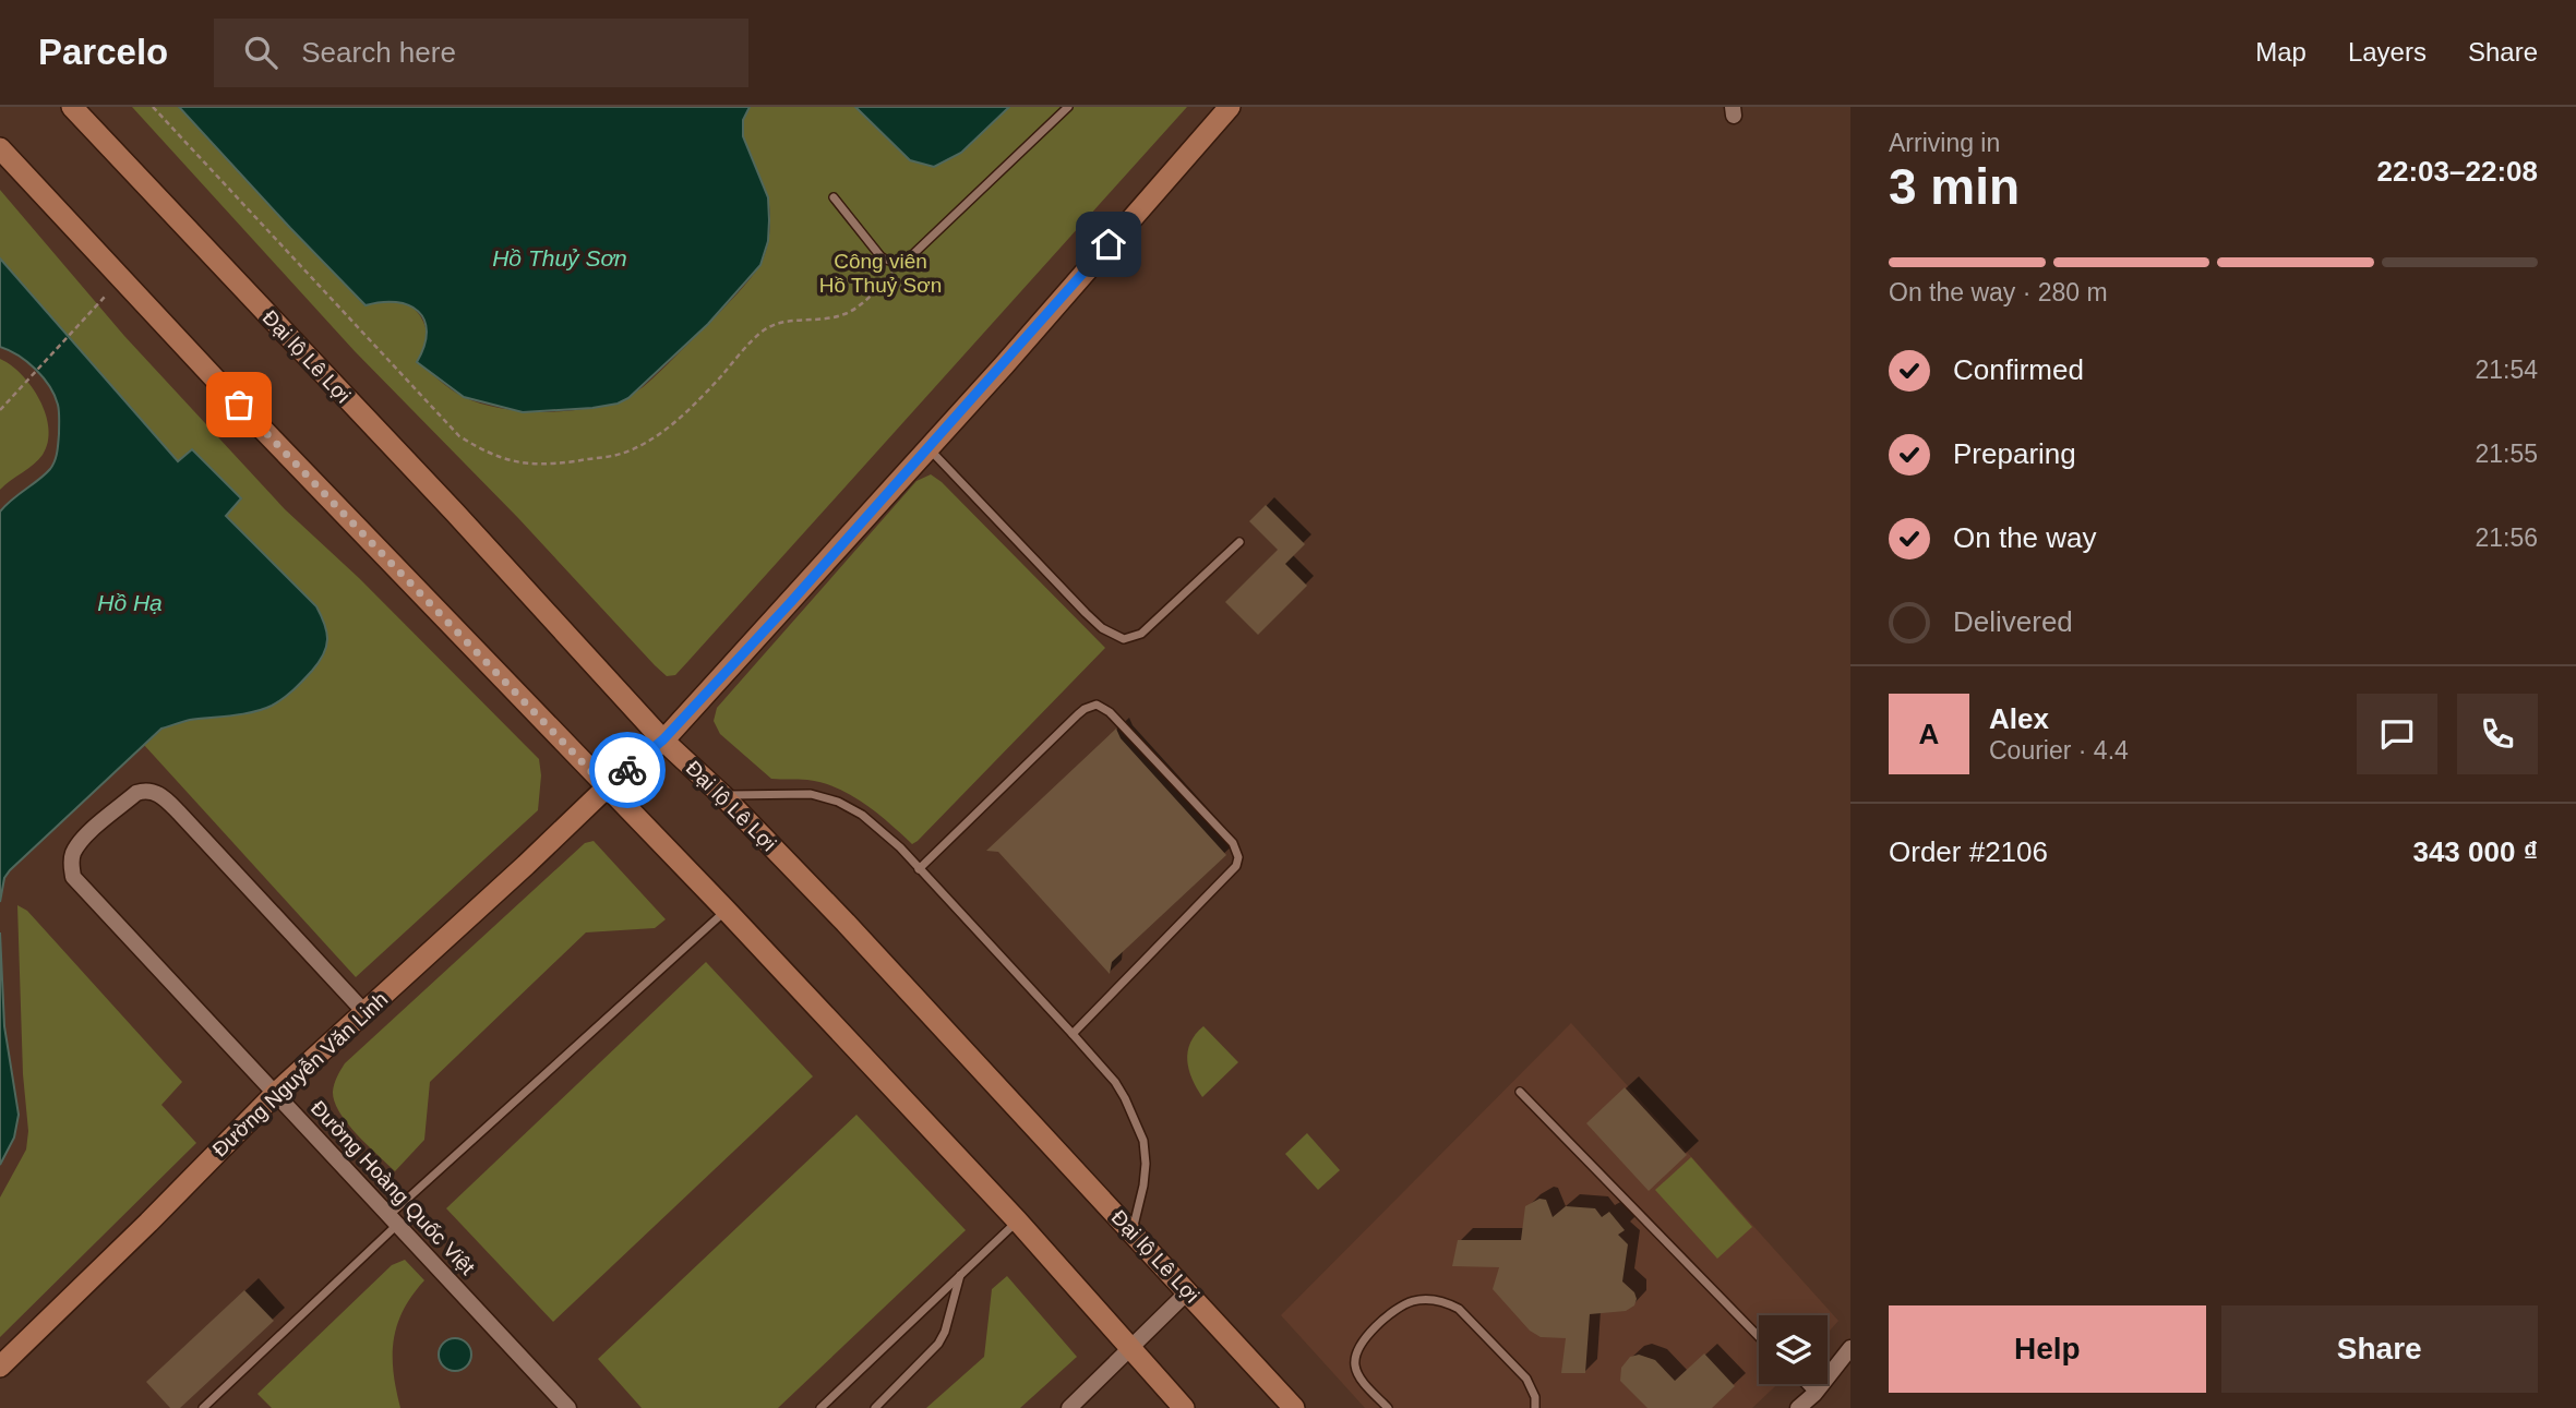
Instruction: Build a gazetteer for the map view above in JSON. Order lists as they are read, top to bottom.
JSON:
{
  "streets": {
    "main road": ["Đại lộ Lê Lợi", "Đường Nguyễn Văn Linh"],
    "street": ["Đường Hoàng Quốc Việt"]
  },
  "crossings": [
    ["Đại lộ Lê Lợi", "Đường Nguyễn Văn Linh"],
    ["Đường Nguyễn Văn Linh", "Đường Hoàng Quốc Việt"]
  ],
  "water": ["Hồ Thuỷ Sơn", "Hồ Hạ"],
  "parks": ["Công viên Hồ Thuỷ Sơn"],
  "page": {
    "header": "Parcelo",
    "search": "Search here",
    "nav": ["Map", "Layers", "Share"],
    "heading": ["3 min", "Arriving in", "22:03–22:08"],
    "panel": [
      "Alex",
      "Courier · 4.4",
      "Order #2106",
      "343 000 ₫"
    ],
    "bar": "On the way · 280 m",
    "list": [
      ["Confirmed", "21:54"],
      ["Preparing", "21:55"],
      ["On the way", "21:56"],
      "Delivered"
    ],
    "round": "A",
    "buttons": ["Help", "Share"]
  }
}
